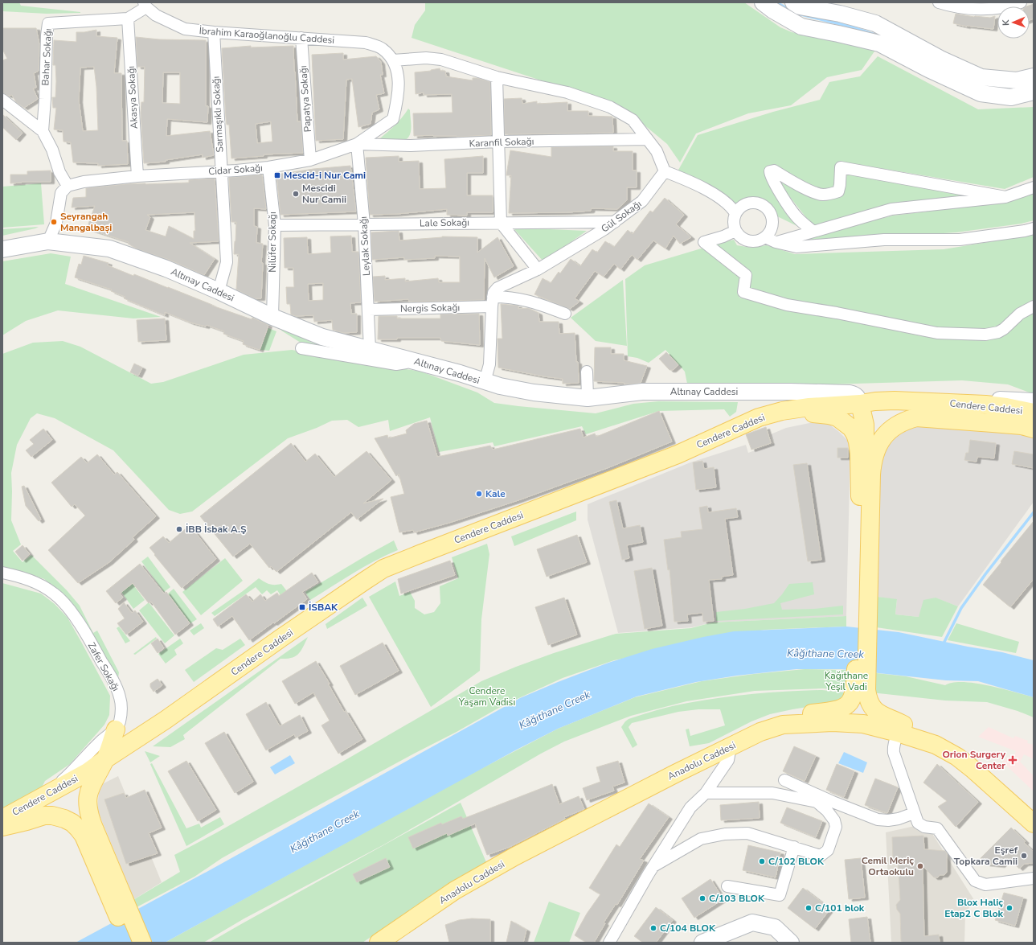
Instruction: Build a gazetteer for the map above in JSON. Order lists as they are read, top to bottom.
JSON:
{
  "streets": {
    "main road": ["Cendere Caddesi", "Anadolu Caddesi"],
    "street": [
      "İbrahim Karaoğlanoğlu Caddesi",
      "Bahar Sokağı",
      "Akasya Sokağı",
      "Papatya Sokağı",
      "Sarmaşıklı Sokağı",
      "Karanfil Sokağı",
      "Cidar Sokağı",
      "Gül Sokağı",
      "Lale Sokağı",
      "Nilüfer Sokağı",
      "Leylak Sokağı",
      "Altınay Caddesi",
      "Nergis Sokağı",
      "Zafer Sokağı"
    ]
  },
  "crossings": [
    ["İbrahim Karaoğlanoğlu Caddesi", "Bahar Sokağı"],
    ["İbrahim Karaoğlanoğlu Caddesi", "Papatya Sokağı"],
    ["İbrahim Karaoğlanoğlu Caddesi", "Sarmaşıklı Sokağı"],
    ["İbrahim Karaoğlanoğlu Caddesi", "Cidar Sokağı"],
    ["Bahar Sokağı", "Akasya Sokağı"],
    ["Akasya Sokağı", "Cidar Sokağı"],
    ["Papatya Sokağı", "Cidar Sokağı"],
    ["Sarmaşıklı Sokağı", "Cidar Sokağı"],
    ["Sarmaşıklı Sokağı", "Altınay Caddesi"],
    ["Karanfil Sokağı", "Cidar Sokağı"],
    ["Karanfil Sokağı", "Leylak Sokağı"],
    ["Cidar Sokağı", "Nilüfer Sokağı"],
    ["Cidar Sokağı", "Leylak Sokağı"],
    ["Gül Sokağı", "Lale Sokağı"],
    ["Gül Sokağı", "Nergis Sokağı"],
    ["Lale Sokağı", "Nilüfer Sokağı"],
    ["Lale Sokağı", "Leylak Sokağı"],
    ["Nilüfer Sokağı", "Altınay Caddesi"],
    ["Leylak Sokağı", "Altınay Caddesi"],
    ["Leylak Sokağı", "Nergis Sokağı"],
    ["Altınay Caddesi", "Cendere Caddesi"]
  ],
  "water": ["Kâğıthane Creek"],
  "parks": ["Kağıthane Yeşil Vadi", "Cendere Yaşam Vadisi"],
  "places": {
    "transit": ["Mescid-i Nur Cami", "İSBAK"],
    "other": [
      "Mescidi Nur Camii",
      "Seyrangah Mangalbași",
      "Kale",
      "İBB İsbak A.Ş",
      "Eşref Topkara Camii",
      "C/102 BLOK",
      "Cemil Meriç Ortaokulu",
      "C/103 BLOK",
      "C/101 blok",
      "Blox Haliç Etap2 C Blok",
      "C/104 BLOK"
    ],
    "health": ["Orion Surgery Center"]
  },
  "north": "left"
}
